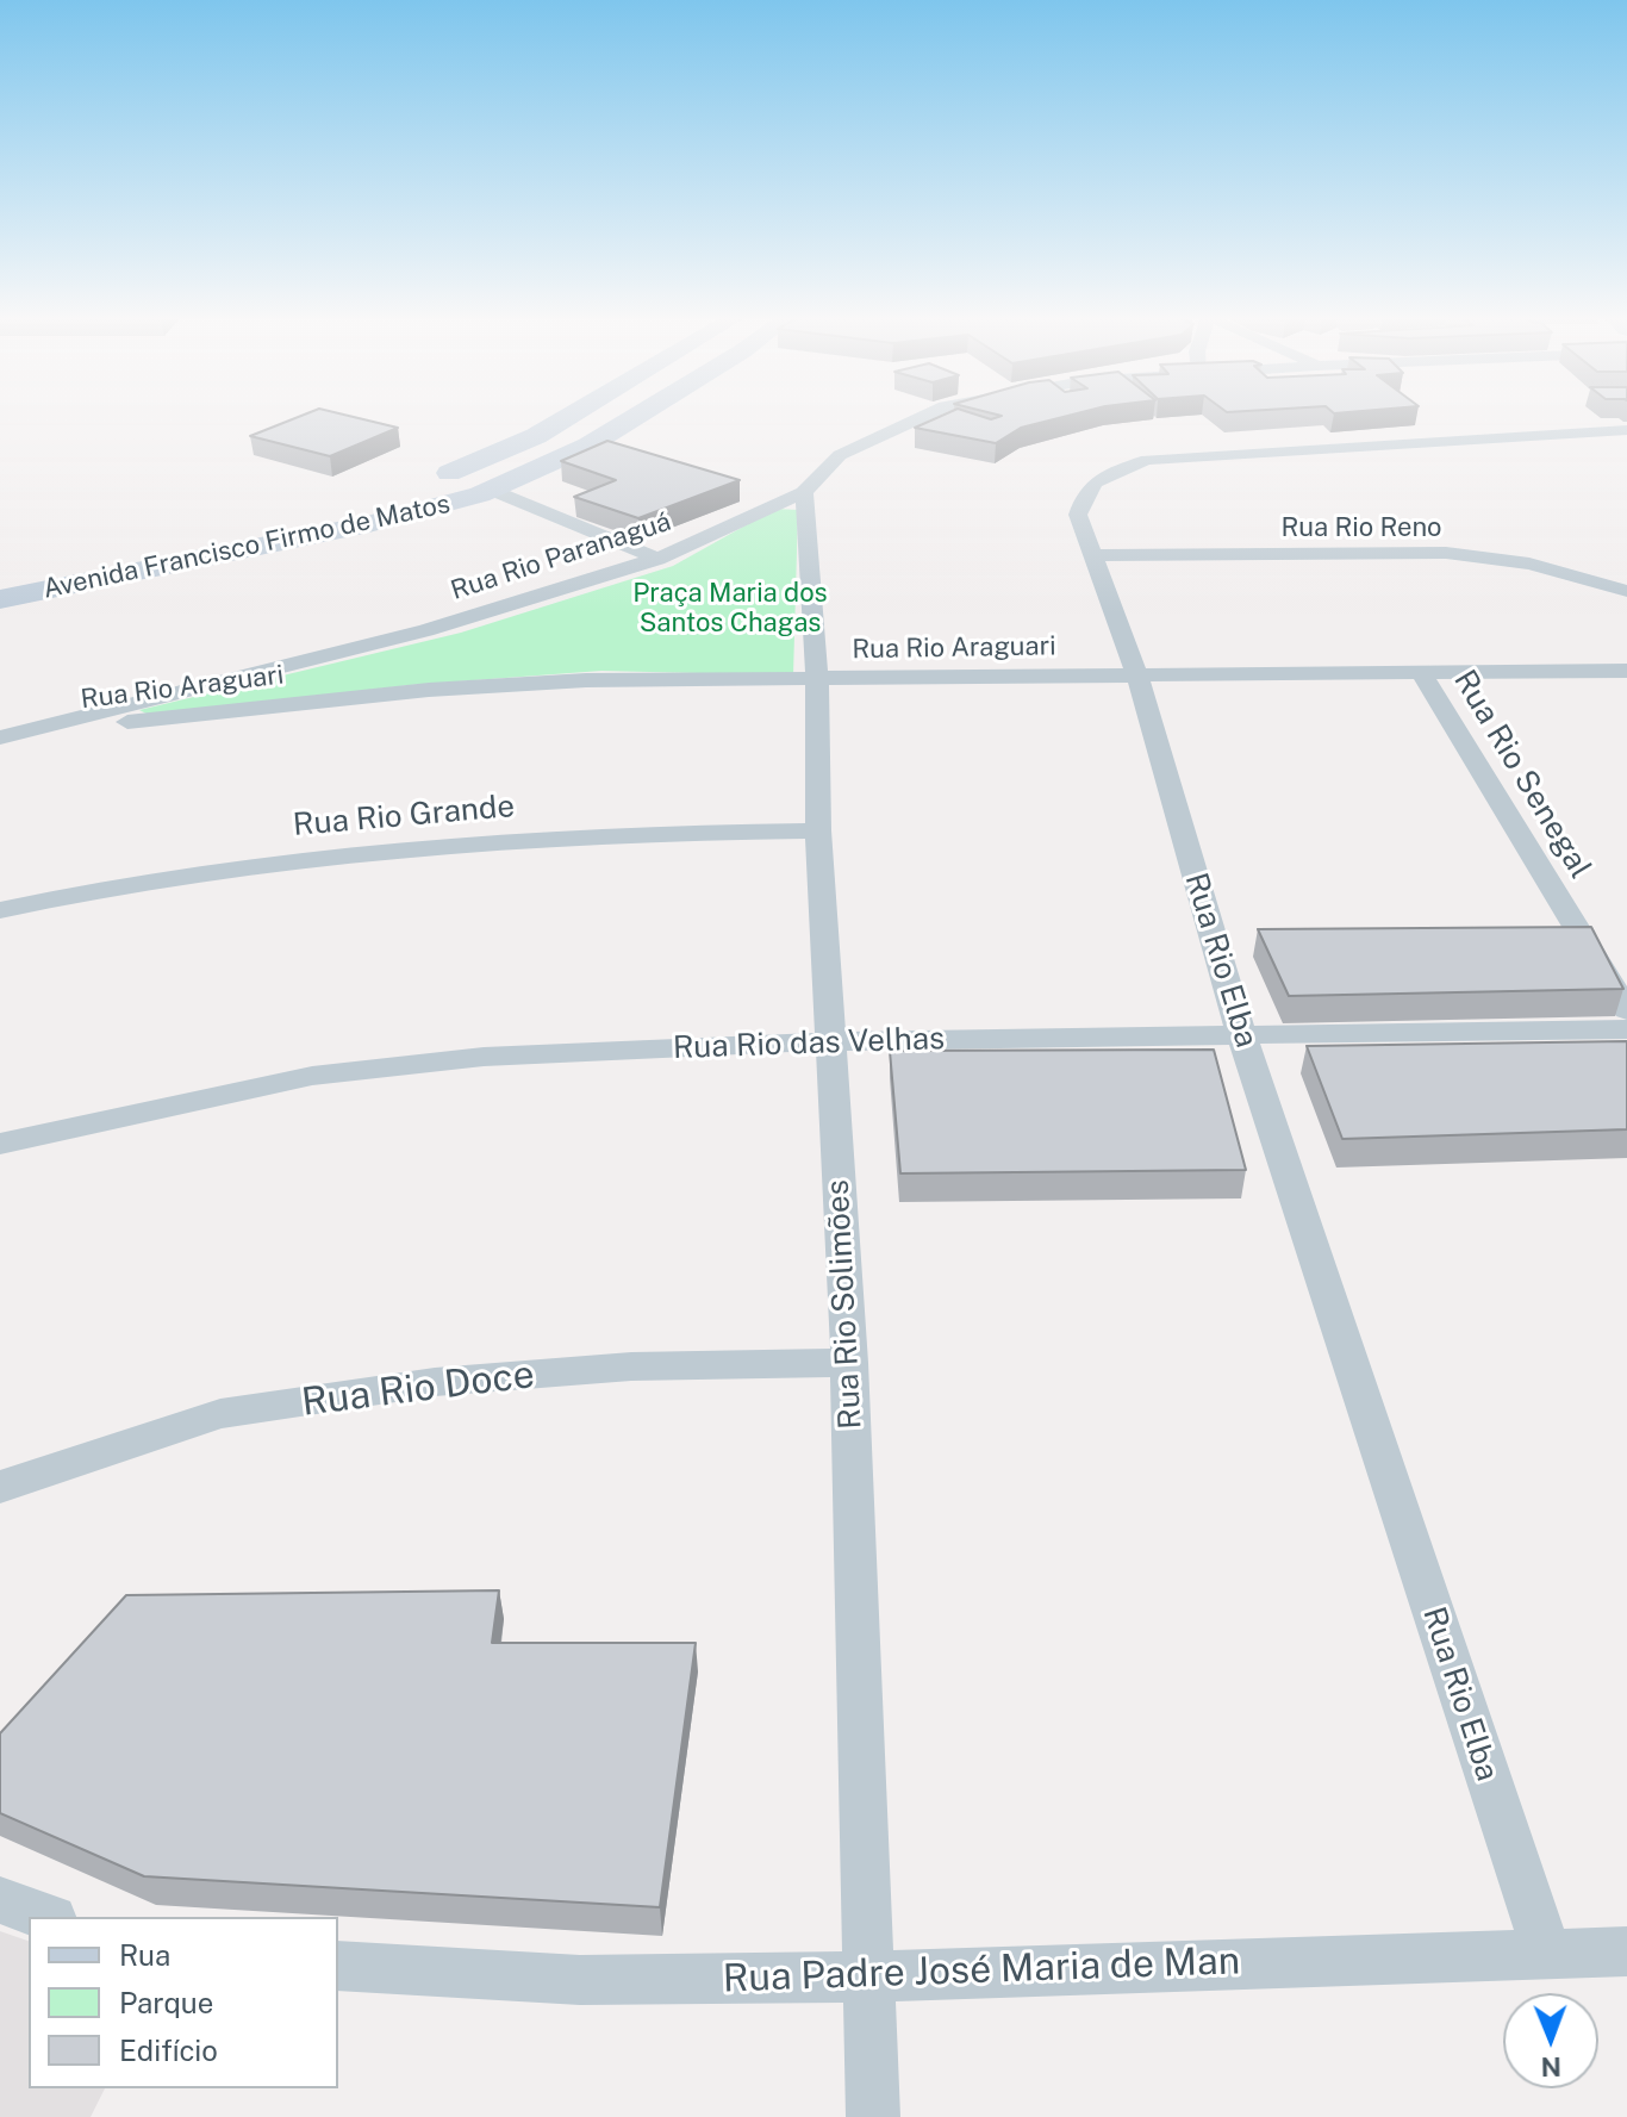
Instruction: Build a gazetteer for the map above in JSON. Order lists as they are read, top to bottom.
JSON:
{
  "streets": {
    "street": [
      "Rua Rio Reno",
      "Avenida Francisco Firmo de Matos",
      "Rua Rio Paranaguá",
      "Rua Rio Araguari",
      "Rua Rio Senegal",
      "Rua Rio Grande",
      "Rua Rio Elba",
      "Rua Rio das Velhas",
      "Rua Rio Solimões",
      "Rua Rio Doce",
      "Rua Padre José Maria de Man"
    ]
  },
  "crossings": [
    ["Rua Rio Reno", "Rua Rio Elba"],
    ["Rua Rio Paranaguá", "Rua Rio Araguari"],
    ["Rua Rio Paranaguá", "Rua Rio Solimões"],
    ["Rua Rio Araguari", "Rua Rio Senegal"],
    ["Rua Rio Araguari", "Rua Rio Elba"],
    ["Rua Rio Araguari", "Rua Rio Solimões"],
    ["Rua Rio Grande", "Rua Rio Solimões"],
    ["Rua Rio Elba", "Rua Rio das Velhas"],
    ["Rua Rio Elba", "Rua Padre José Maria de Man"],
    ["Rua Rio das Velhas", "Rua Rio Solimões"],
    ["Rua Rio Solimões", "Rua Rio Doce"],
    ["Rua Rio Solimões", "Rua Padre José Maria de Man"]
  ],
  "parks": ["Praça Maria dos Santos Chagas"],
  "legend": ["Rua", "Parque", "Edifício"],
  "north": "bottom"
}
